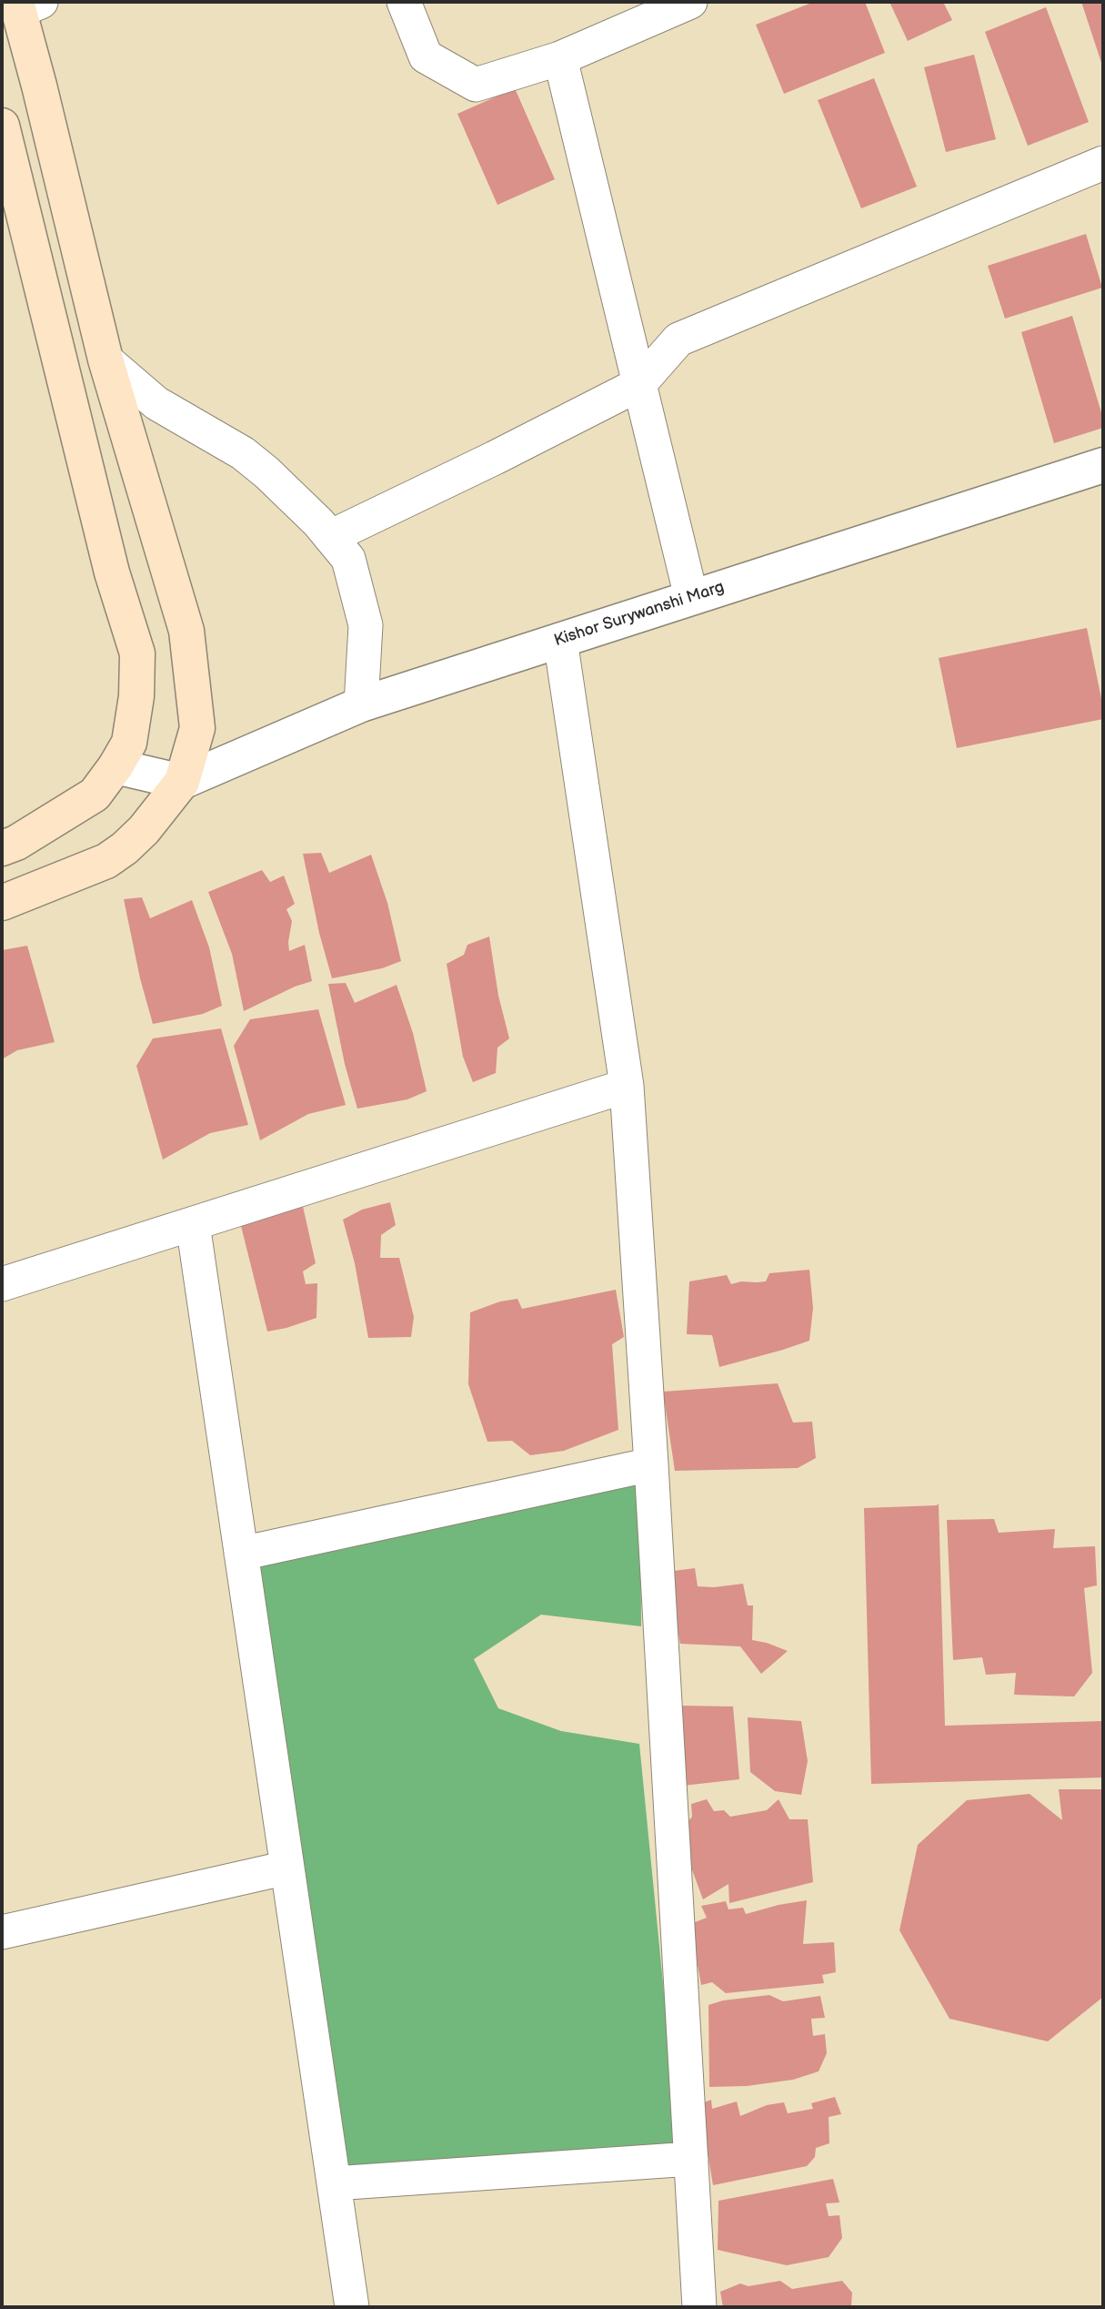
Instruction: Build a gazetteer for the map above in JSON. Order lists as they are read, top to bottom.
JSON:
{
  "streets": {
    "street": ["Kishor Surywanshi Marg"]
  }
}
